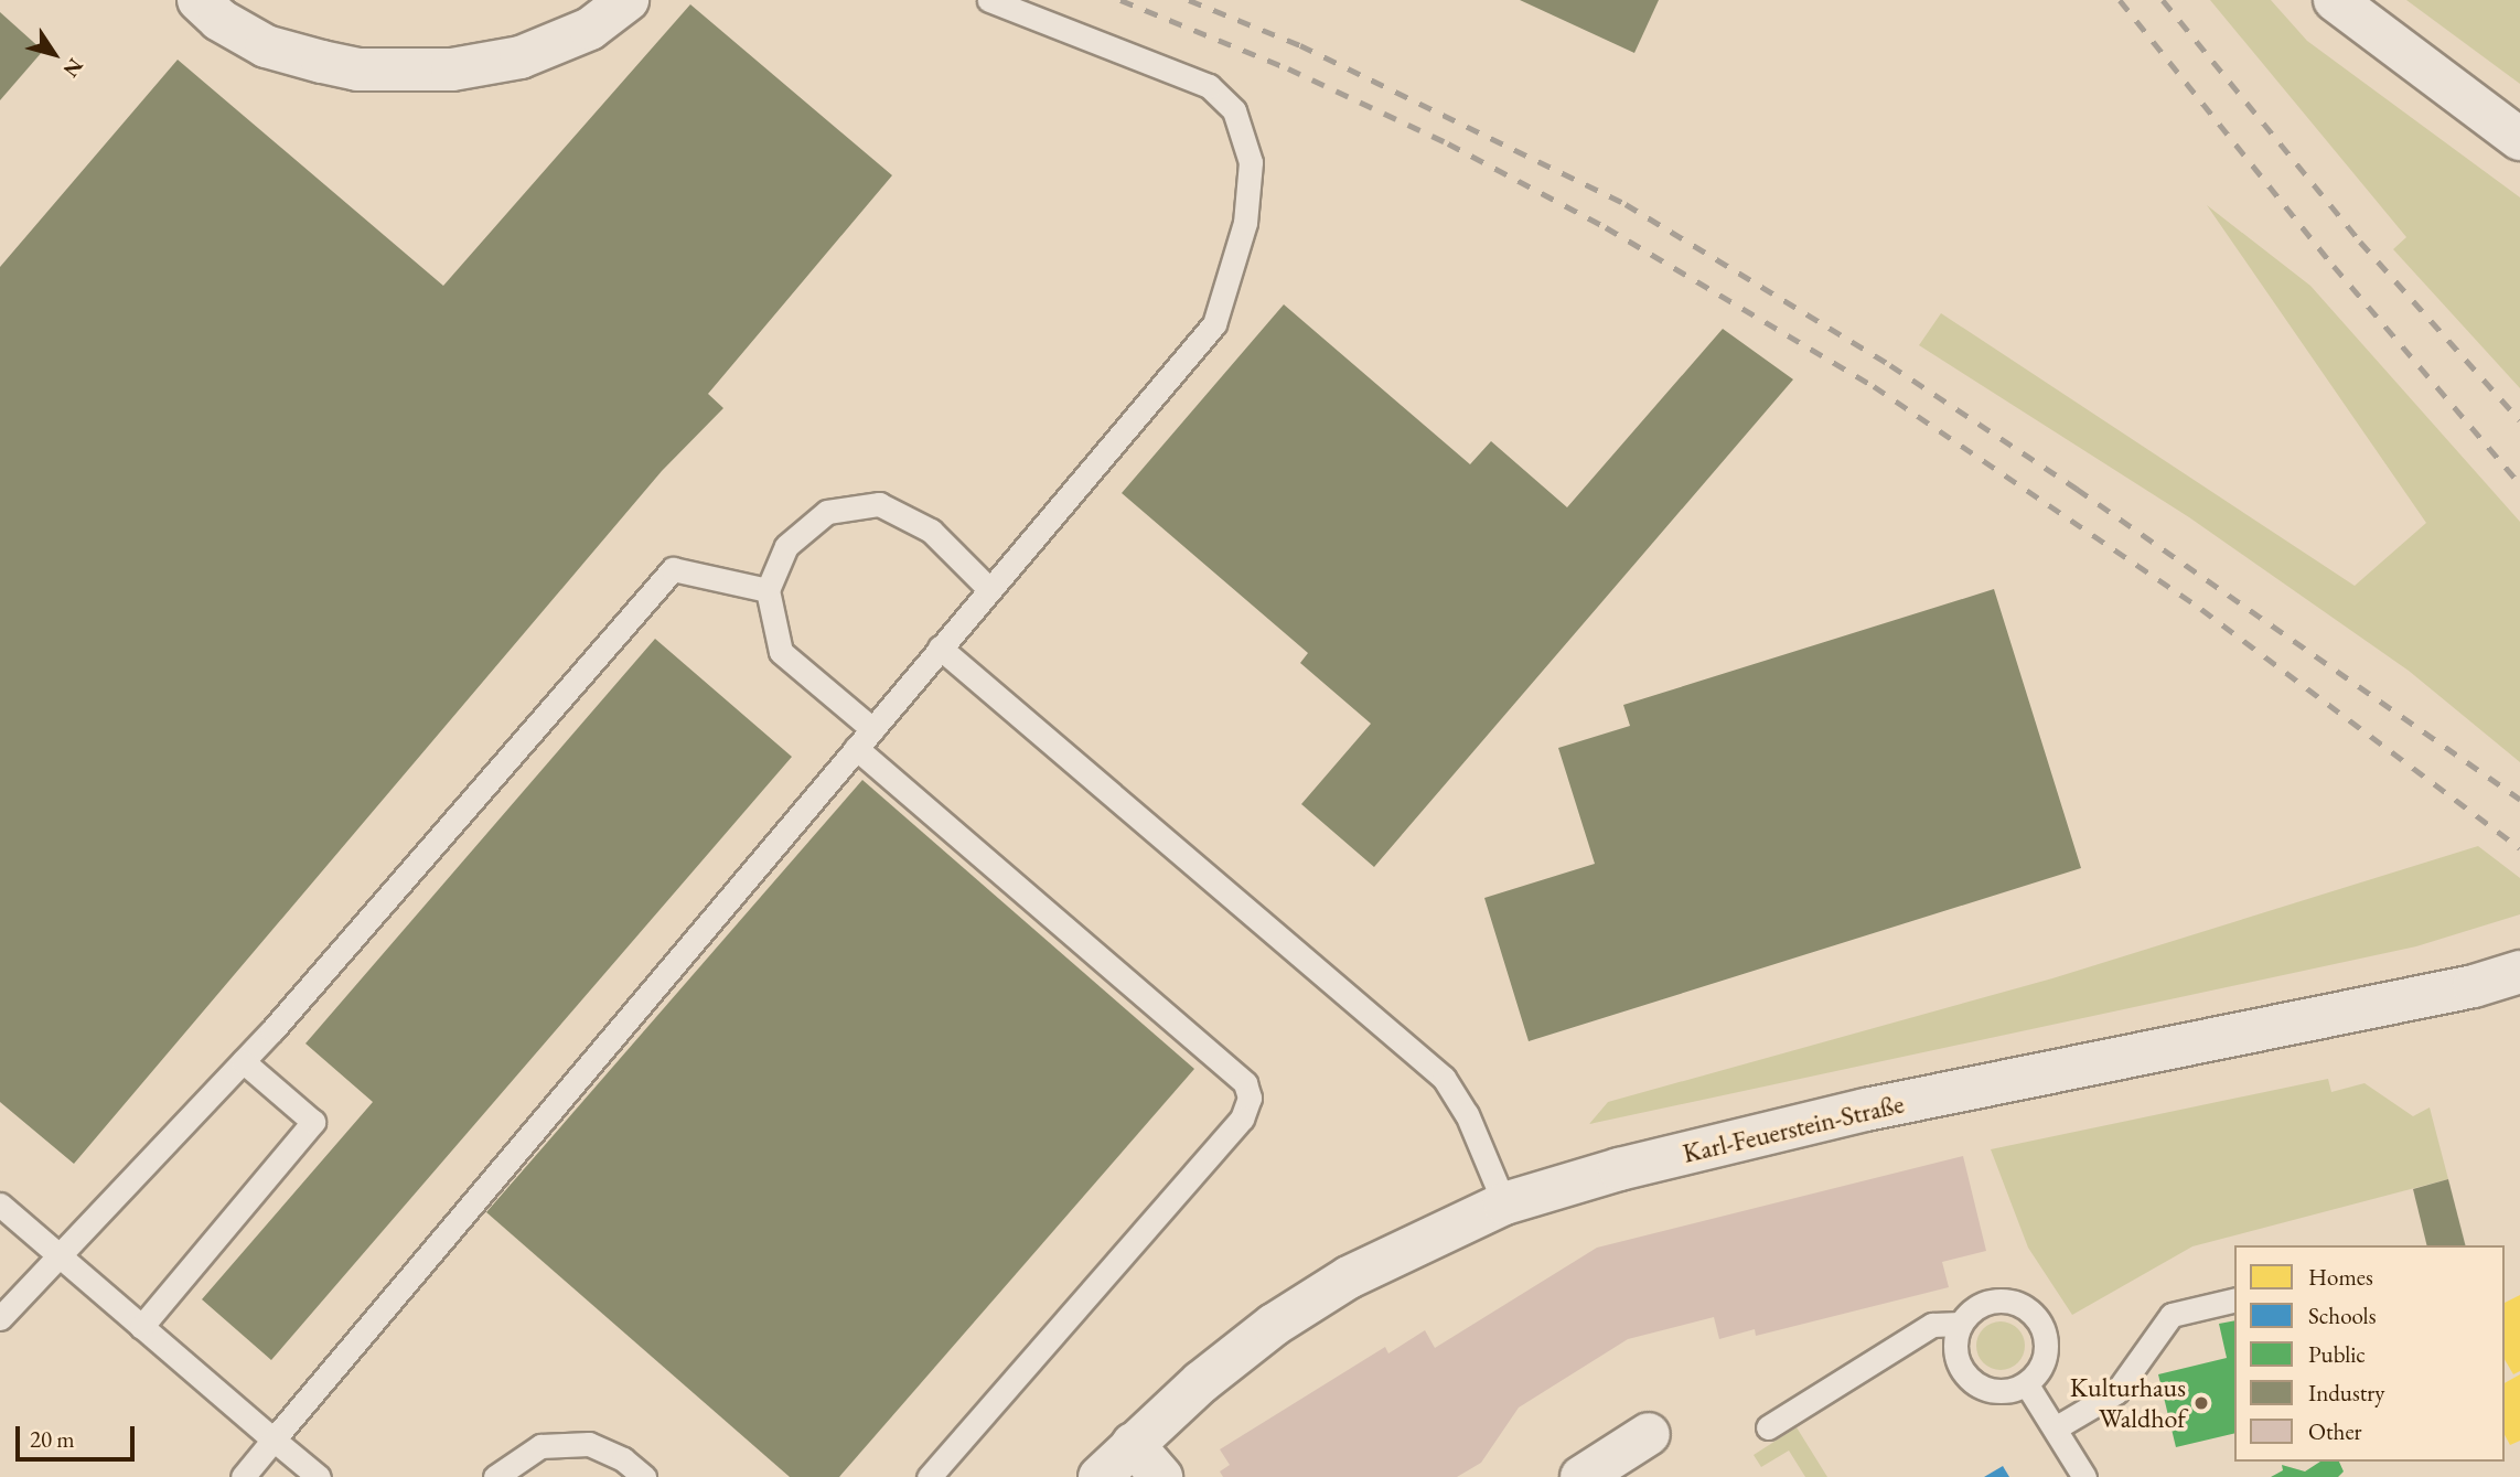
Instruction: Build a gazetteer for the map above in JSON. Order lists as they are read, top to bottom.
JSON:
{
  "streets": {
    "street": ["Karl-Feuerstein-Straße"]
  },
  "places": ["Kulturhaus Waldhof"],
  "legend": [
    "Homes",
    "Schools",
    "Public",
    "Industry",
    "Other"
  ],
  "scale_bar": "20 m",
  "north": "bottom right"
}
